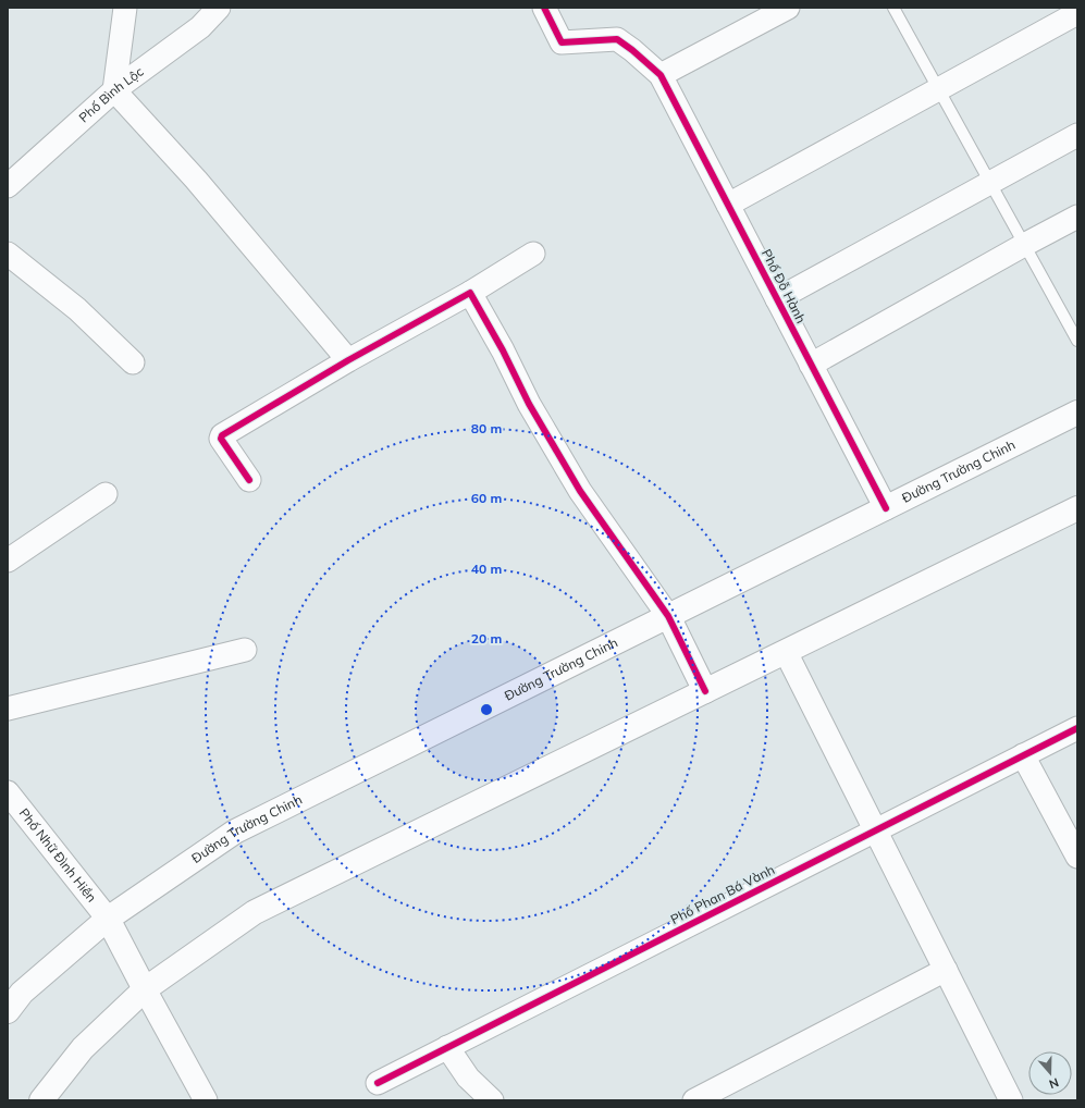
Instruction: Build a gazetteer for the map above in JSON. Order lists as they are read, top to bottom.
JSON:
{
  "streets": {
    "main road": ["Đường Trường Chinh"],
    "street": [
      "Phố Bình Lộc",
      "Phố Đỗ Hành",
      "Phố Nhữ Đình Hiền",
      "Phố Phan Bá Vành"
    ]
  },
  "crossings": [
    ["Phố Đỗ Hành", "Đường Trường Chinh"],
    ["Đường Trường Chinh", "Phố Nhữ Đình Hiền"]
  ],
  "north": "bottom",
  "rings": [
    "80 m",
    "60 m",
    "40 m",
    "20 m"
  ]
}
